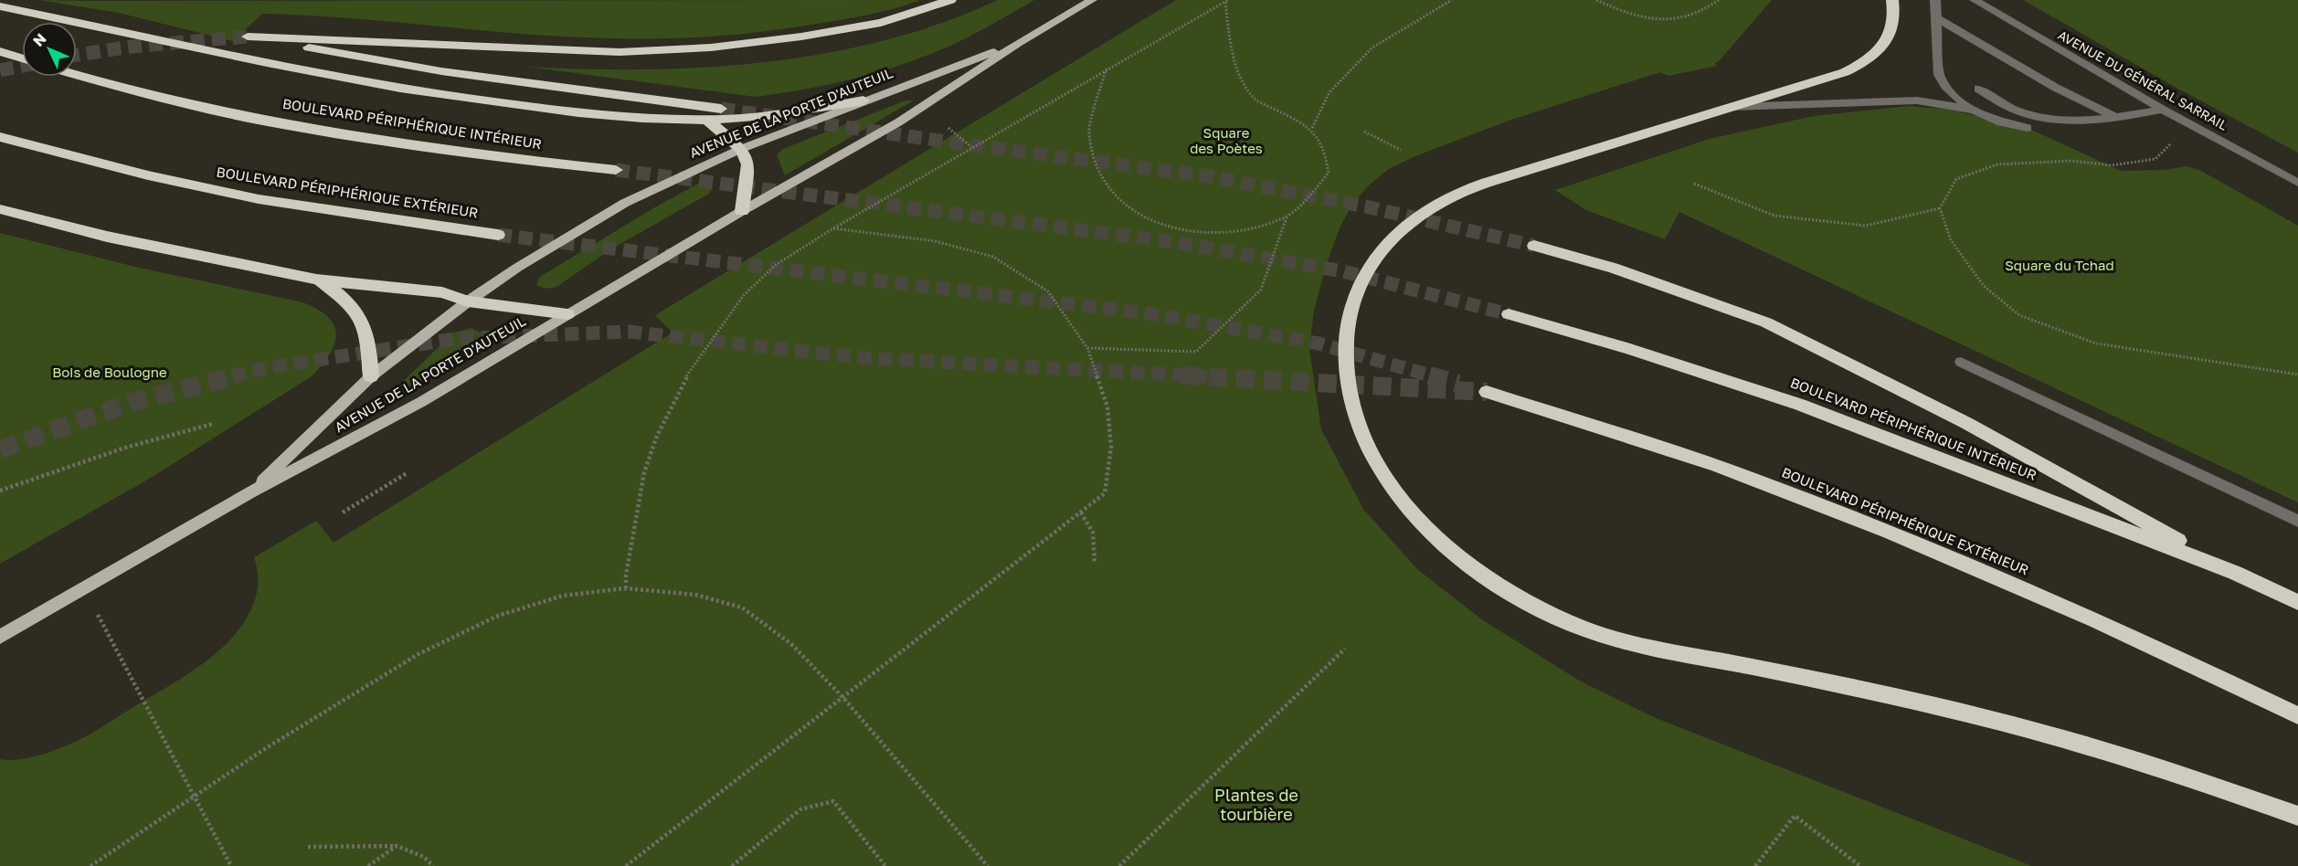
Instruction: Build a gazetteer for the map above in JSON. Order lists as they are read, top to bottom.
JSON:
{
  "streets": {
    "highway": ["BOULEVARD PÉRIPHÉRIQUE INTÉRIEUR", "BOULEVARD PÉRIPHÉRIQUE EXTÉRIEUR"],
    "main road": ["AVENUE DE LA PORTE D'AUTEUIL"],
    "street": ["AVENUE DU GÉNÉRAL SARRAIL"]
  },
  "parks": [
    "Square des Poètes",
    "Square du Tchad",
    "Bois de Boulogne",
    "Plantes de tourbière"
  ],
  "north": "top left"
}
